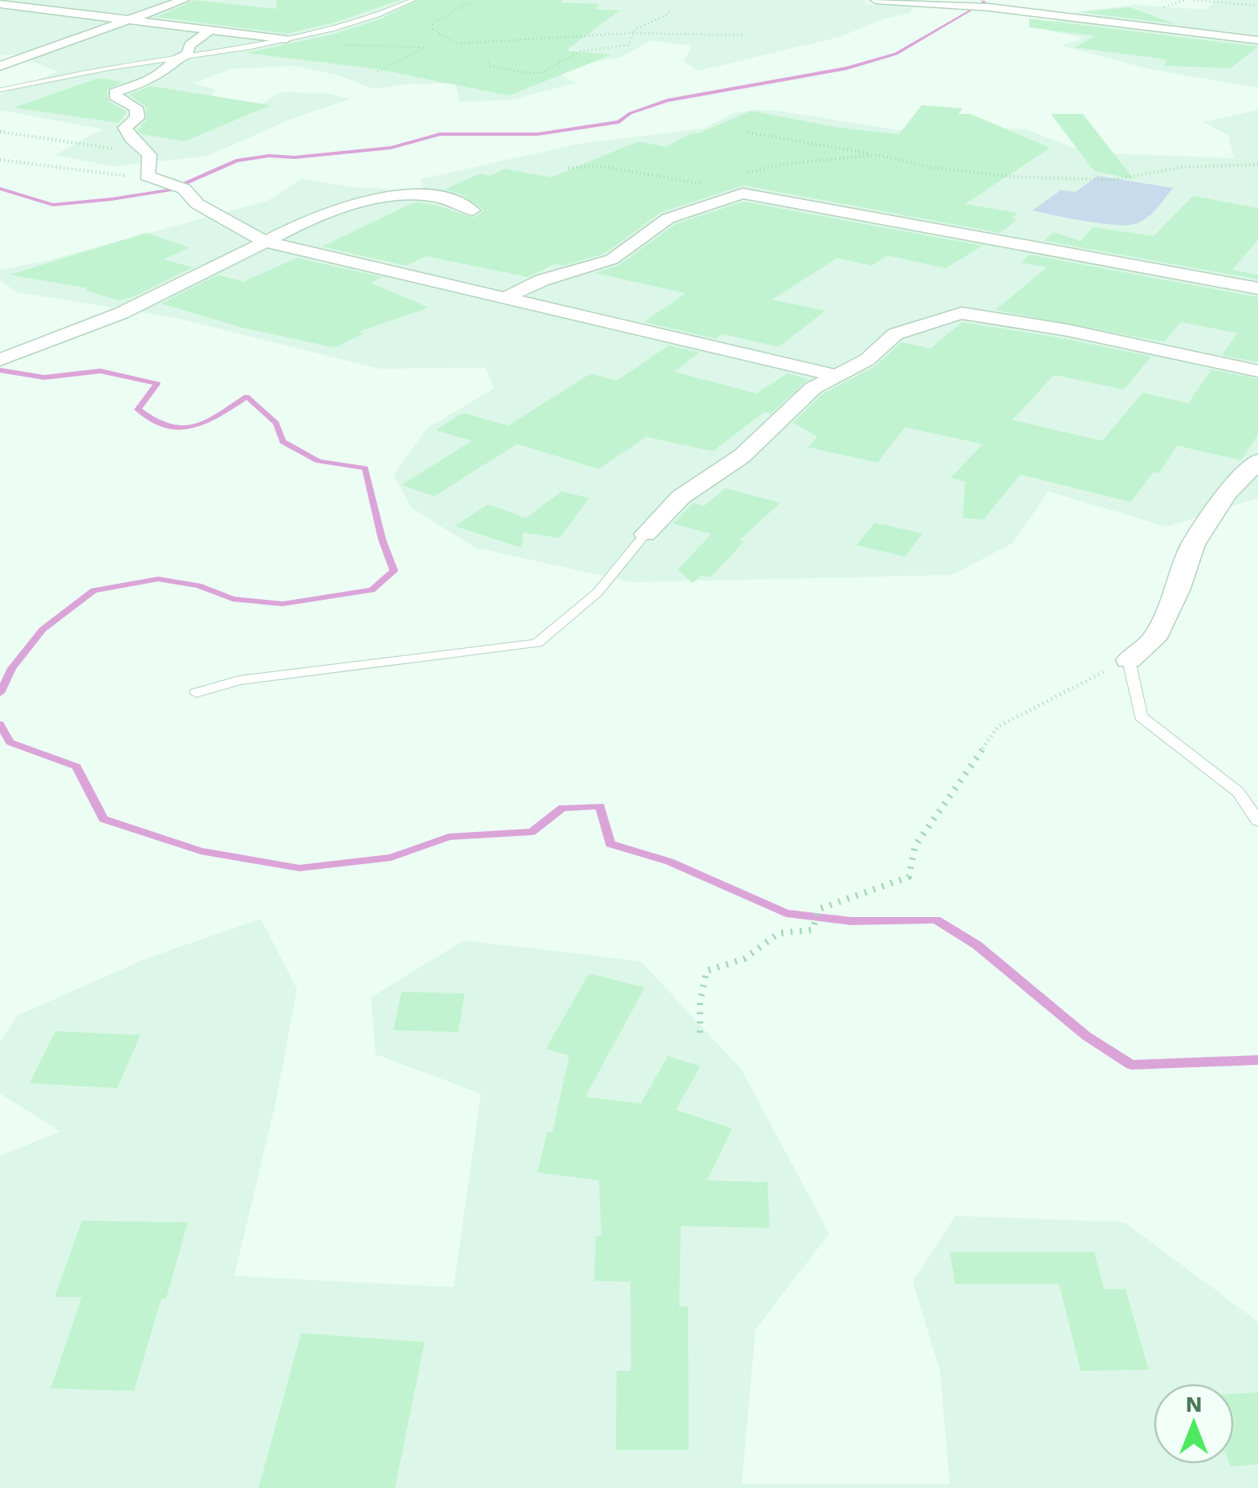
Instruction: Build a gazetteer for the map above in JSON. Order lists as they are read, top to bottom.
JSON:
{
  "north": "top"
}
